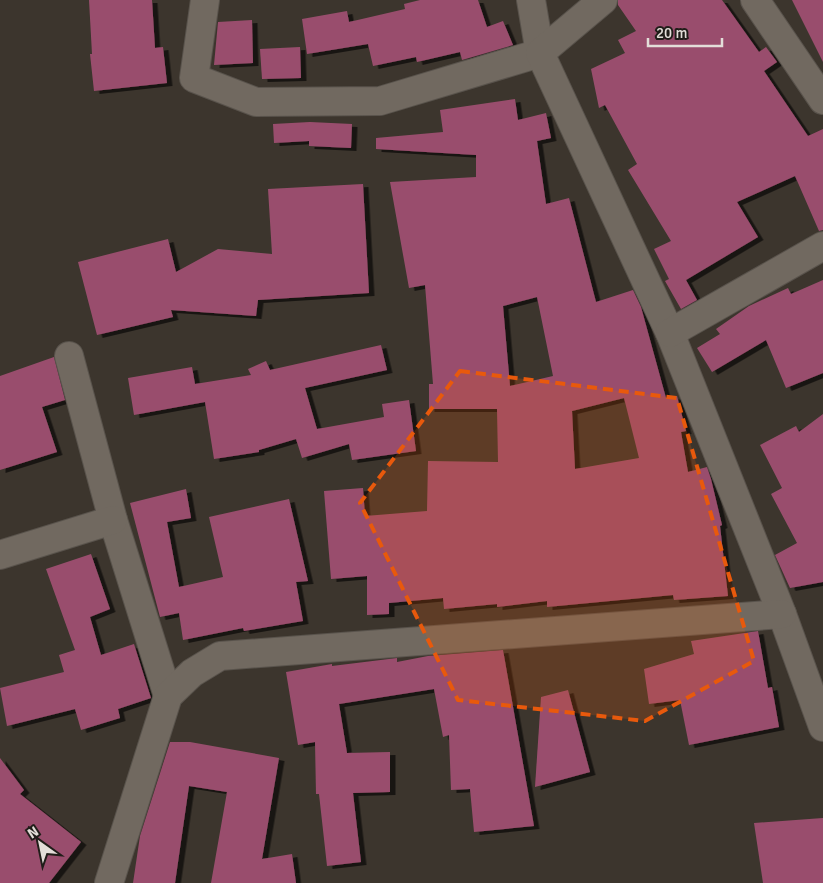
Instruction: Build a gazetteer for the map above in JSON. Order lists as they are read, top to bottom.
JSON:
{
  "scale_bar": "20 m",
  "north": "top left"
}
